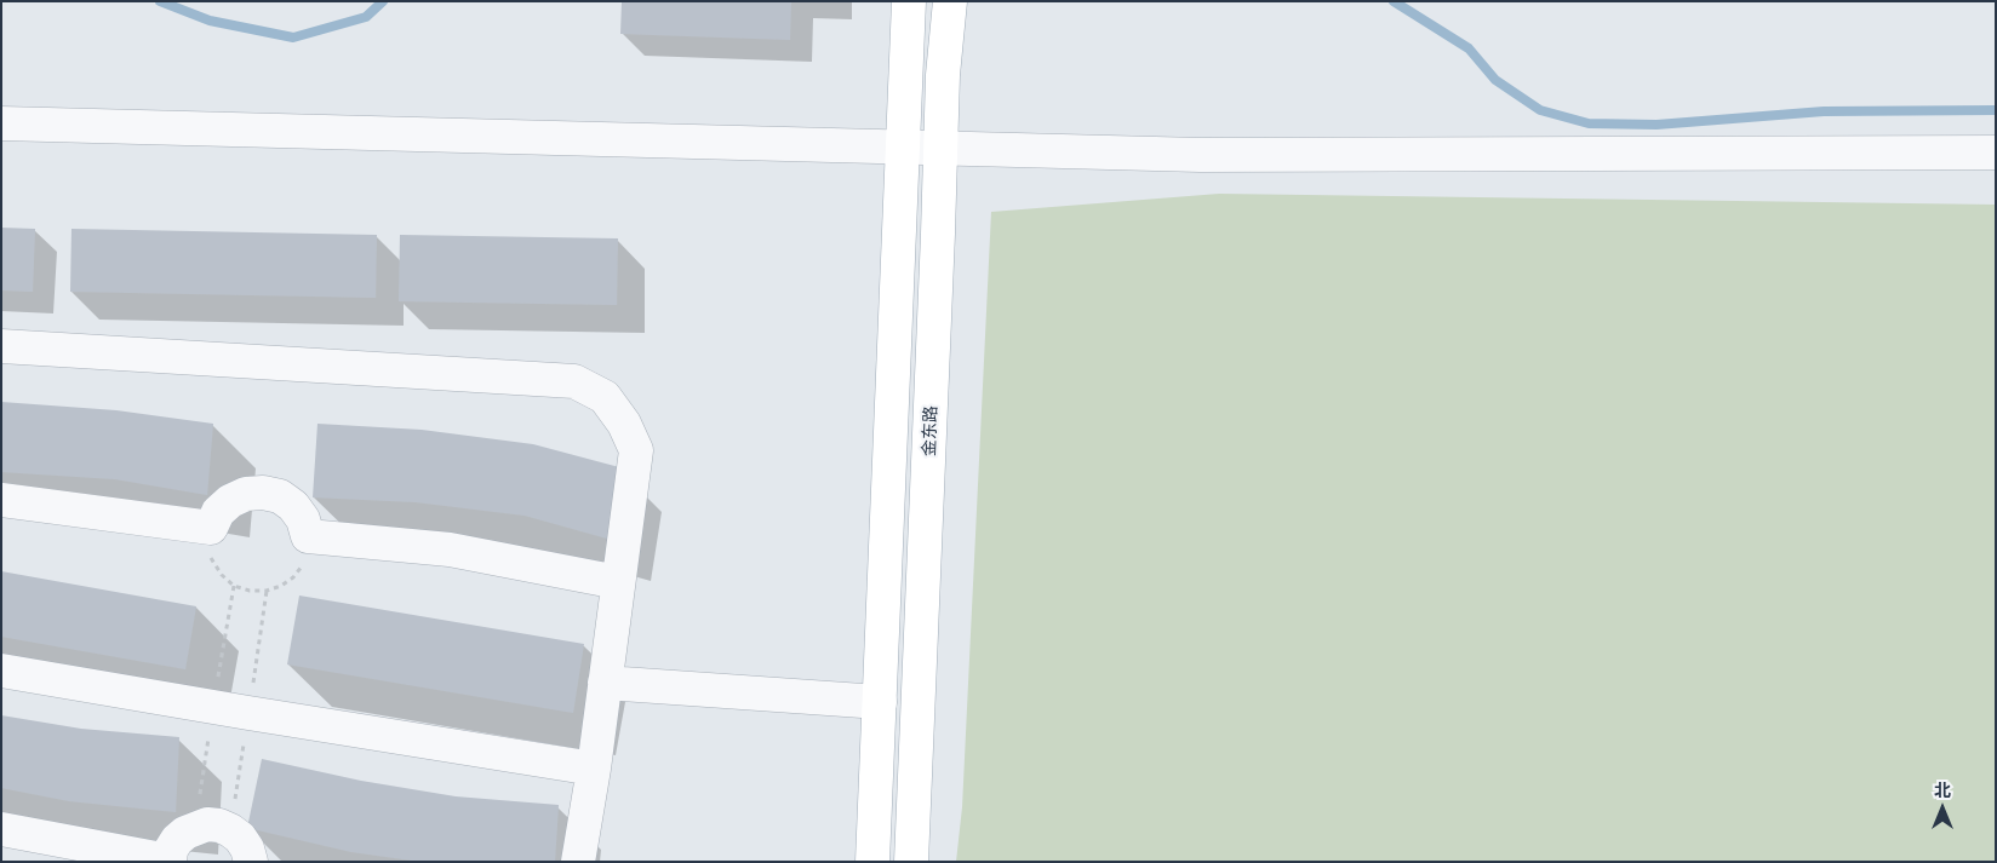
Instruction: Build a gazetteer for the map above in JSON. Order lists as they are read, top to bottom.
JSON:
{
  "streets": {
    "main road": ["金东路"]
  },
  "north": "top"
}
